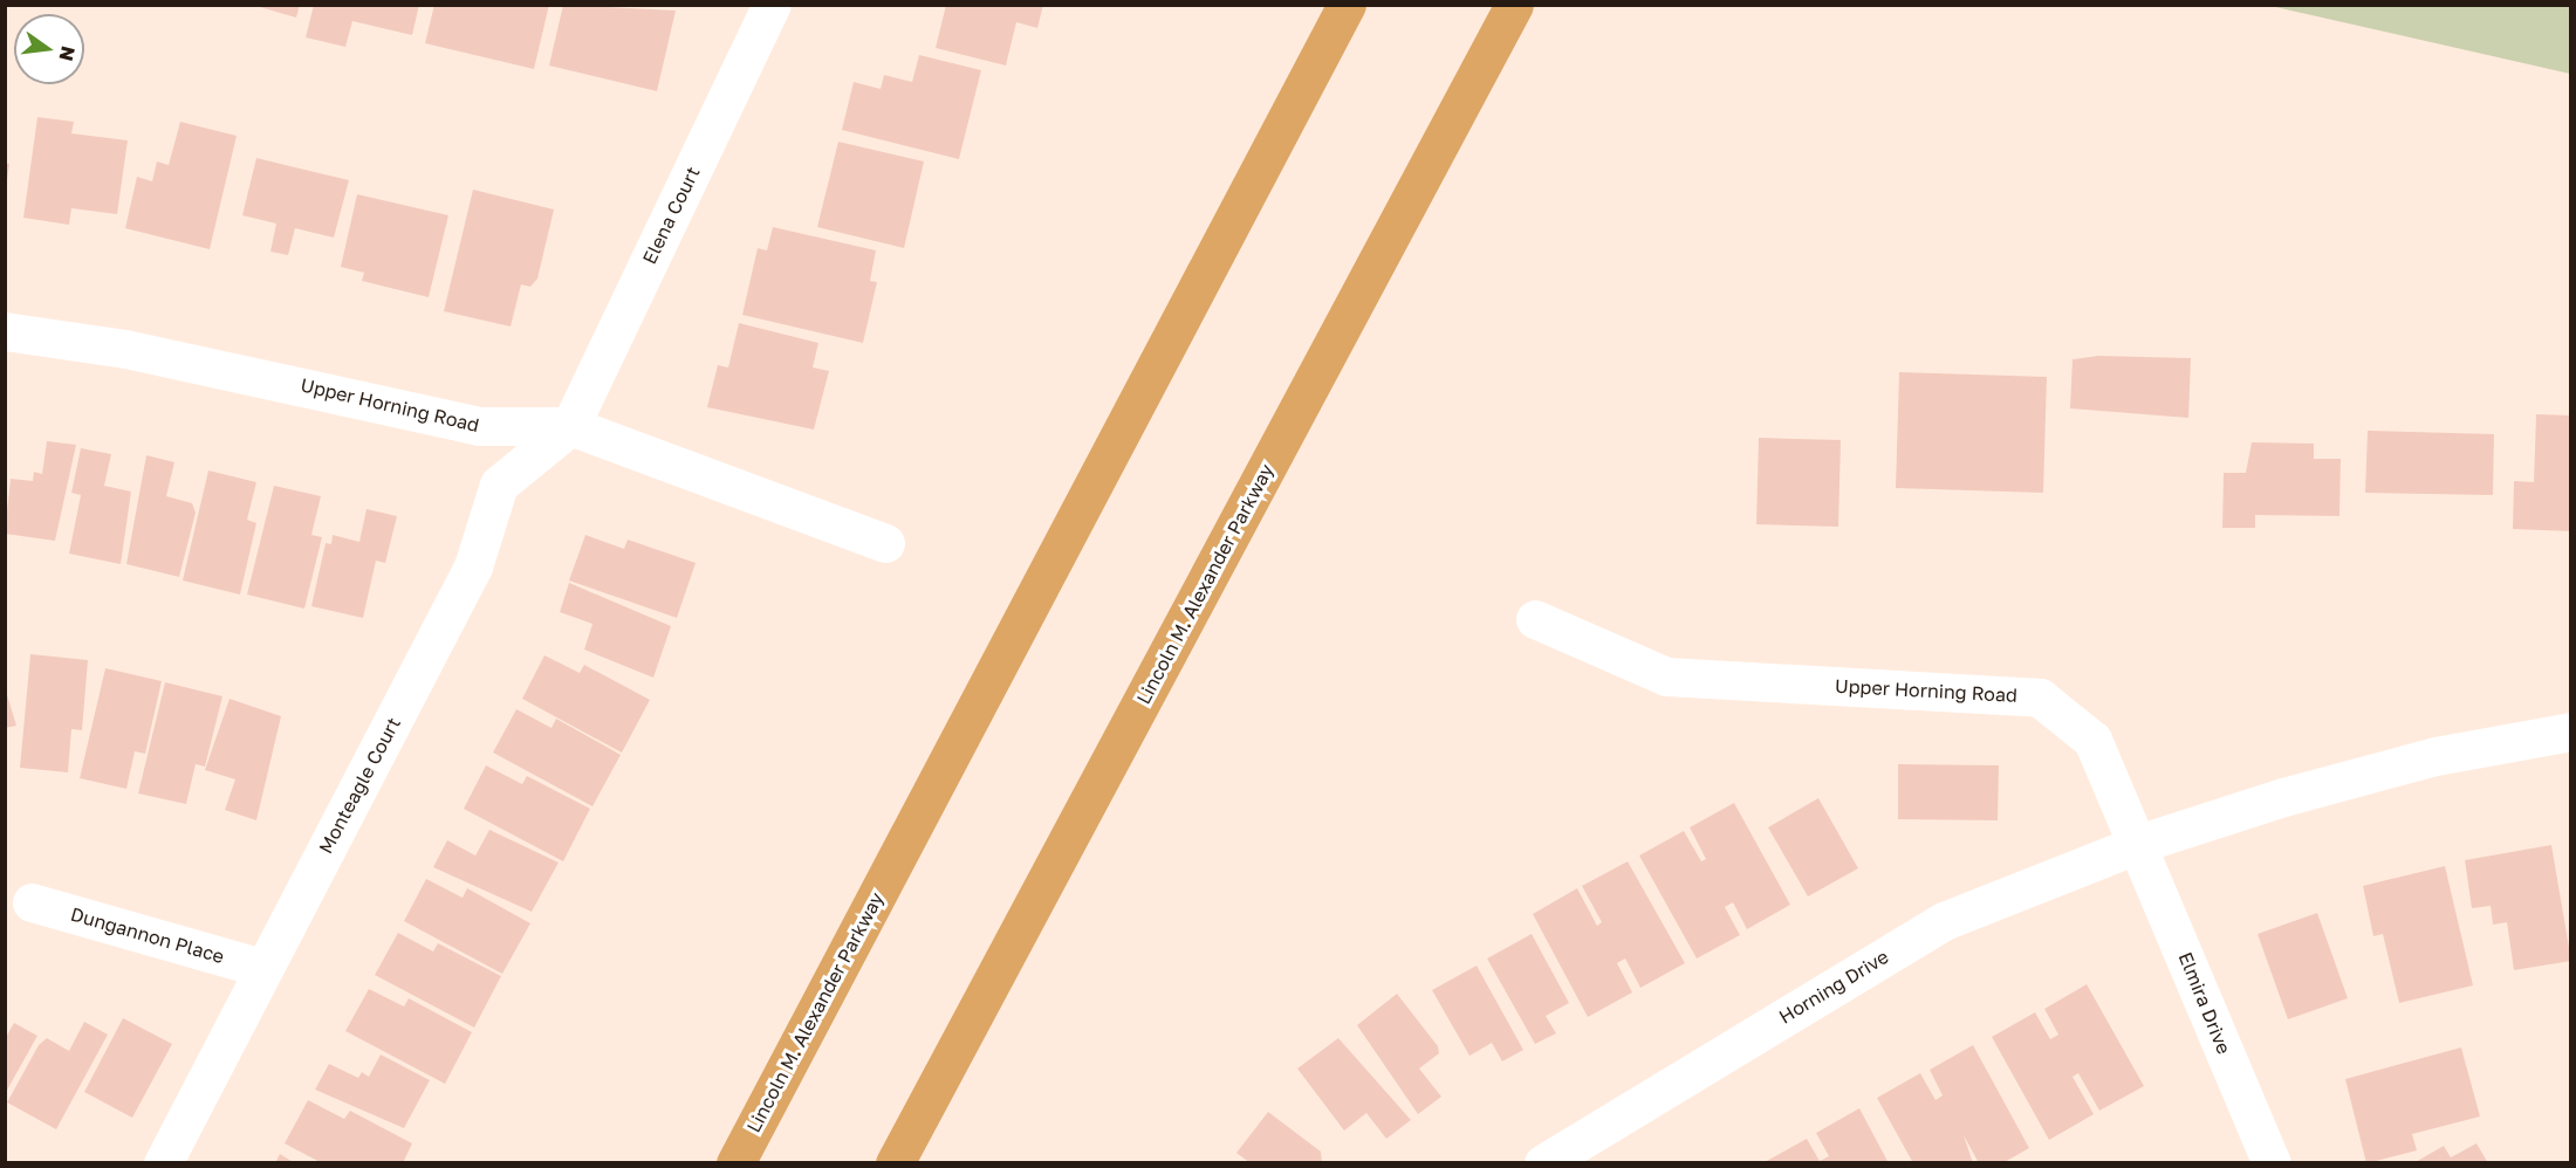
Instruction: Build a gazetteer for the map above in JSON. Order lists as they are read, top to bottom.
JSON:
{
  "streets": {
    "highway": ["Lincoln M. Alexander Parkway"],
    "street": [
      "Elena Court",
      "Upper Horning Road",
      "Monteagle Court",
      "Dungannon Place",
      "Horning Drive",
      "Elmira Drive"
    ]
  },
  "crossings": [
    ["Elena Court", "Upper Horning Road"],
    ["Elena Court", "Monteagle Court"],
    ["Upper Horning Road", "Monteagle Court"],
    ["Upper Horning Road", "Horning Drive"],
    ["Upper Horning Road", "Elmira Drive"],
    ["Monteagle Court", "Dungannon Place"],
    ["Horning Drive", "Elmira Drive"]
  ],
  "north": "right"
}
